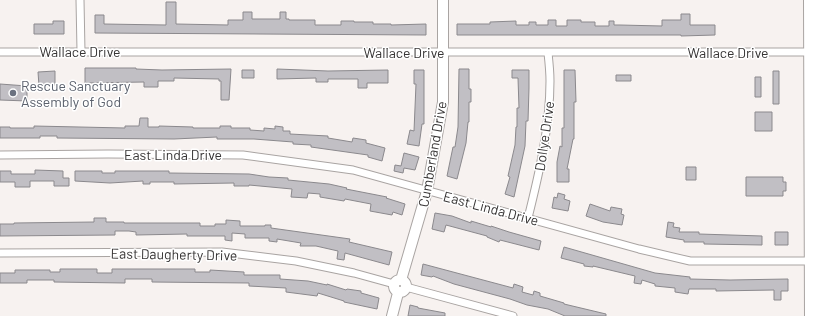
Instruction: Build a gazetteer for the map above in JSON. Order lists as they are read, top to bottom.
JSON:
{
  "streets": {
    "street": [
      "Wallace Drive",
      "Dollye Drive",
      "East Linda Drive",
      "Cumberland Drive",
      "East Daugherty Drive"
    ]
  },
  "crossings": [
    ["Wallace Drive", "Dollye Drive"],
    ["Wallace Drive", "Cumberland Drive"],
    ["Dollye Drive", "East Linda Drive"],
    ["East Linda Drive", "Cumberland Drive"],
    ["Cumberland Drive", "East Daugherty Drive"]
  ],
  "places": ["Rescue Sanctuary Assembly of God"]
}
